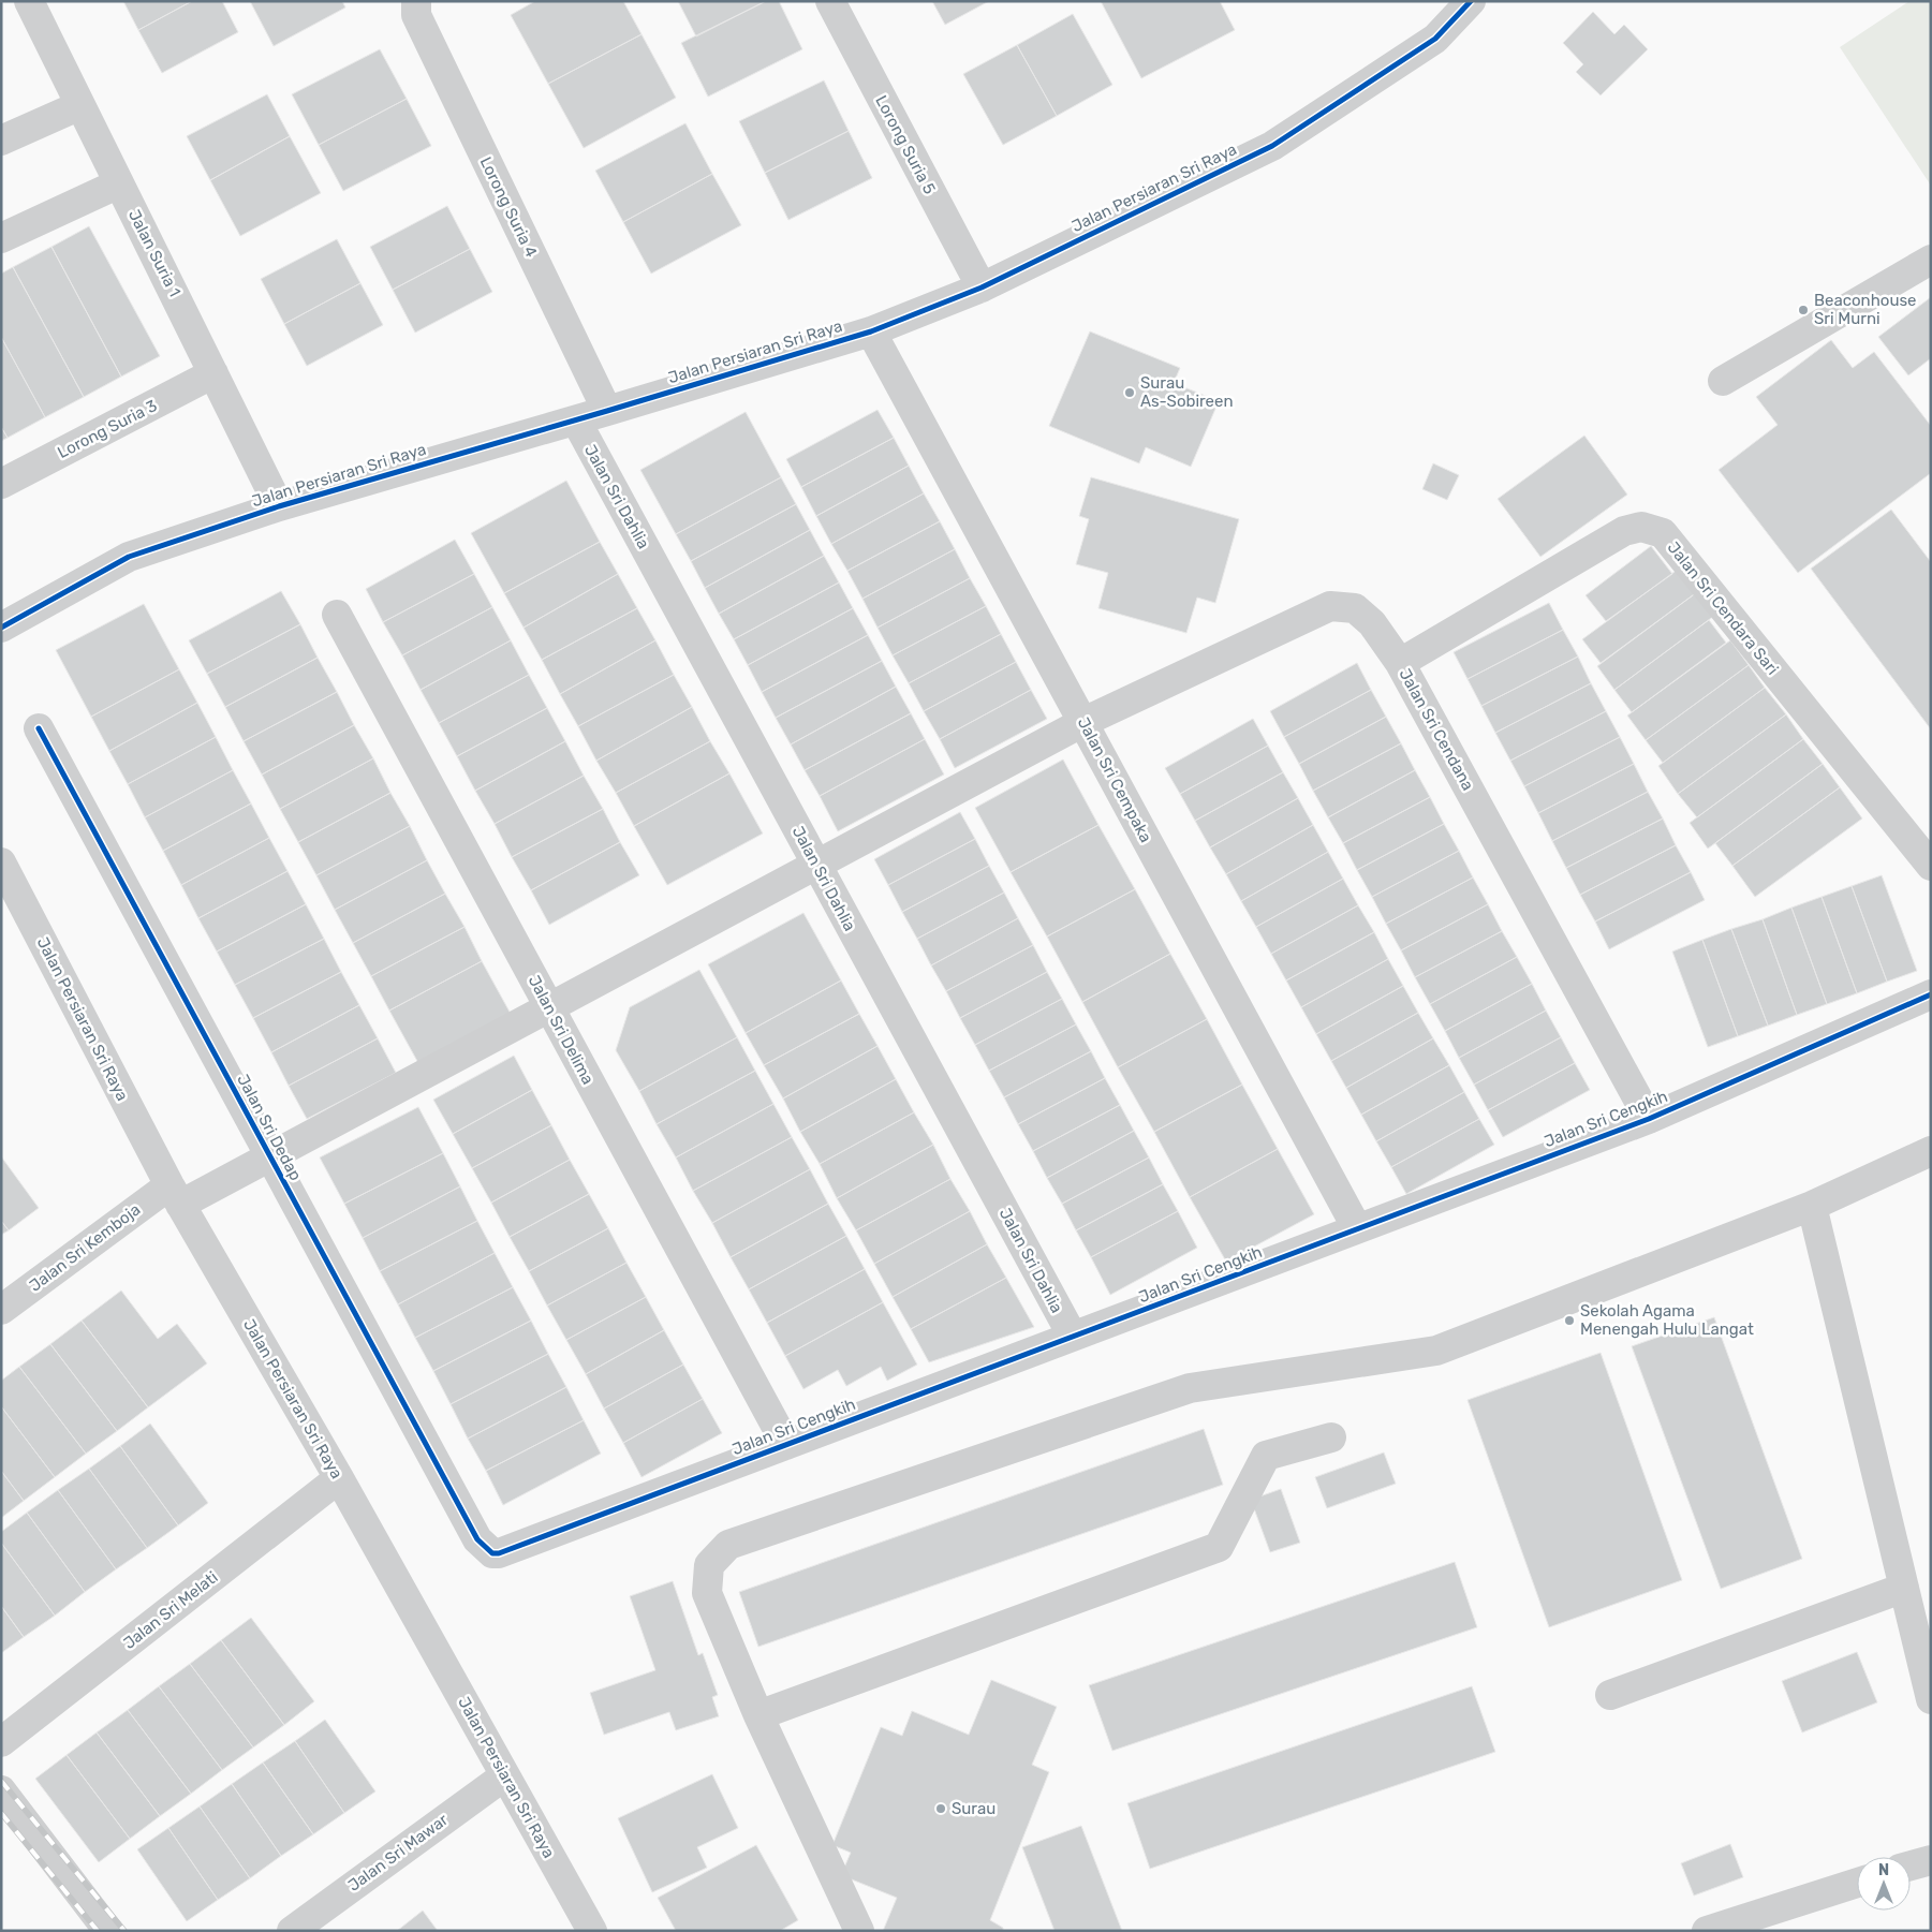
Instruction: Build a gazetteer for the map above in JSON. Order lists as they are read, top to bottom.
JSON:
{
  "streets": {
    "street": [
      "Lorong Suria 5",
      "Jalan Persiaran Sri Raya",
      "Lorong Suria 4",
      "Jalan Suria 1",
      "Lorong Suria 3",
      "Jalan Sri Dahlia",
      "Jalan Sri Cendara Sari",
      "Jalan Sri Cendana",
      "Jalan Sri Cempaka",
      "Jalan Sri Delima",
      "Jalan Sri Cengkih",
      "Jalan Sri Dedap",
      "Jalan Sri Kemboja",
      "Jalan Sri Melati",
      "Jalan Sri Mawar"
    ]
  },
  "crossings": [
    ["Lorong Suria 5", "Jalan Persiaran Sri Raya"],
    ["Jalan Persiaran Sri Raya", "Lorong Suria 4"],
    ["Jalan Persiaran Sri Raya", "Jalan Suria 1"],
    ["Jalan Persiaran Sri Raya", "Jalan Sri Dahlia"],
    ["Jalan Persiaran Sri Raya", "Jalan Sri Cempaka"],
    ["Jalan Persiaran Sri Raya", "Jalan Sri Kemboja"],
    ["Jalan Persiaran Sri Raya", "Jalan Sri Melati"],
    ["Jalan Persiaran Sri Raya", "Jalan Sri Mawar"],
    ["Jalan Suria 1", "Lorong Suria 3"],
    ["Jalan Sri Dahlia", "Jalan Sri Cendana"],
    ["Jalan Sri Dahlia", "Jalan Sri Cengkih"],
    ["Jalan Sri Cendara Sari", "Jalan Sri Cendana"],
    ["Jalan Sri Cendana", "Jalan Sri Cempaka"],
    ["Jalan Sri Cendana", "Jalan Sri Delima"],
    ["Jalan Sri Cendana", "Jalan Sri Cengkih"],
    ["Jalan Sri Cendana", "Jalan Sri Kemboja"],
    ["Jalan Sri Cempaka", "Jalan Sri Cengkih"],
    ["Jalan Sri Delima", "Jalan Sri Cengkih"],
    ["Jalan Sri Delima", "Jalan Sri Kemboja"],
    ["Jalan Sri Cengkih", "Jalan Sri Dedap"],
    ["Jalan Sri Dedap", "Jalan Sri Kemboja"]
  ],
  "places": [
    "Beaconhouse Sri Murni",
    "Surau As-Sobireen",
    "Sekolah Agama Menengah Hulu Langat",
    "Surau"
  ],
  "north": "top"
}
